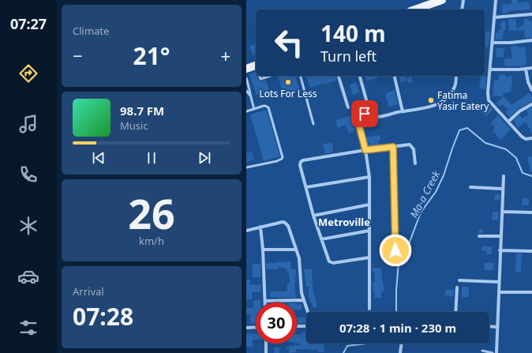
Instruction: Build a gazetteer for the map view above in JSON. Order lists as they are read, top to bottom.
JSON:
{
  "districts": ["Metroville"],
  "water": ["Ma-a Creek"],
  "places": ["Lots For Less", "Fatima Yasir Eatery"],
  "page": {
    "tabs": "07:27",
    "tile": [
      "Climate",
      ["26", "km/h"],
      ["Arrival", "07:28"]
    ],
    "turn": ["140 m", "Turn left"],
    "heat": ["−", "21°", "+"],
    "song": ["98.7 FM", "Music"],
    "limit": "30",
    "trip": "07:28 · 1 min · 230 m"
  }
}
